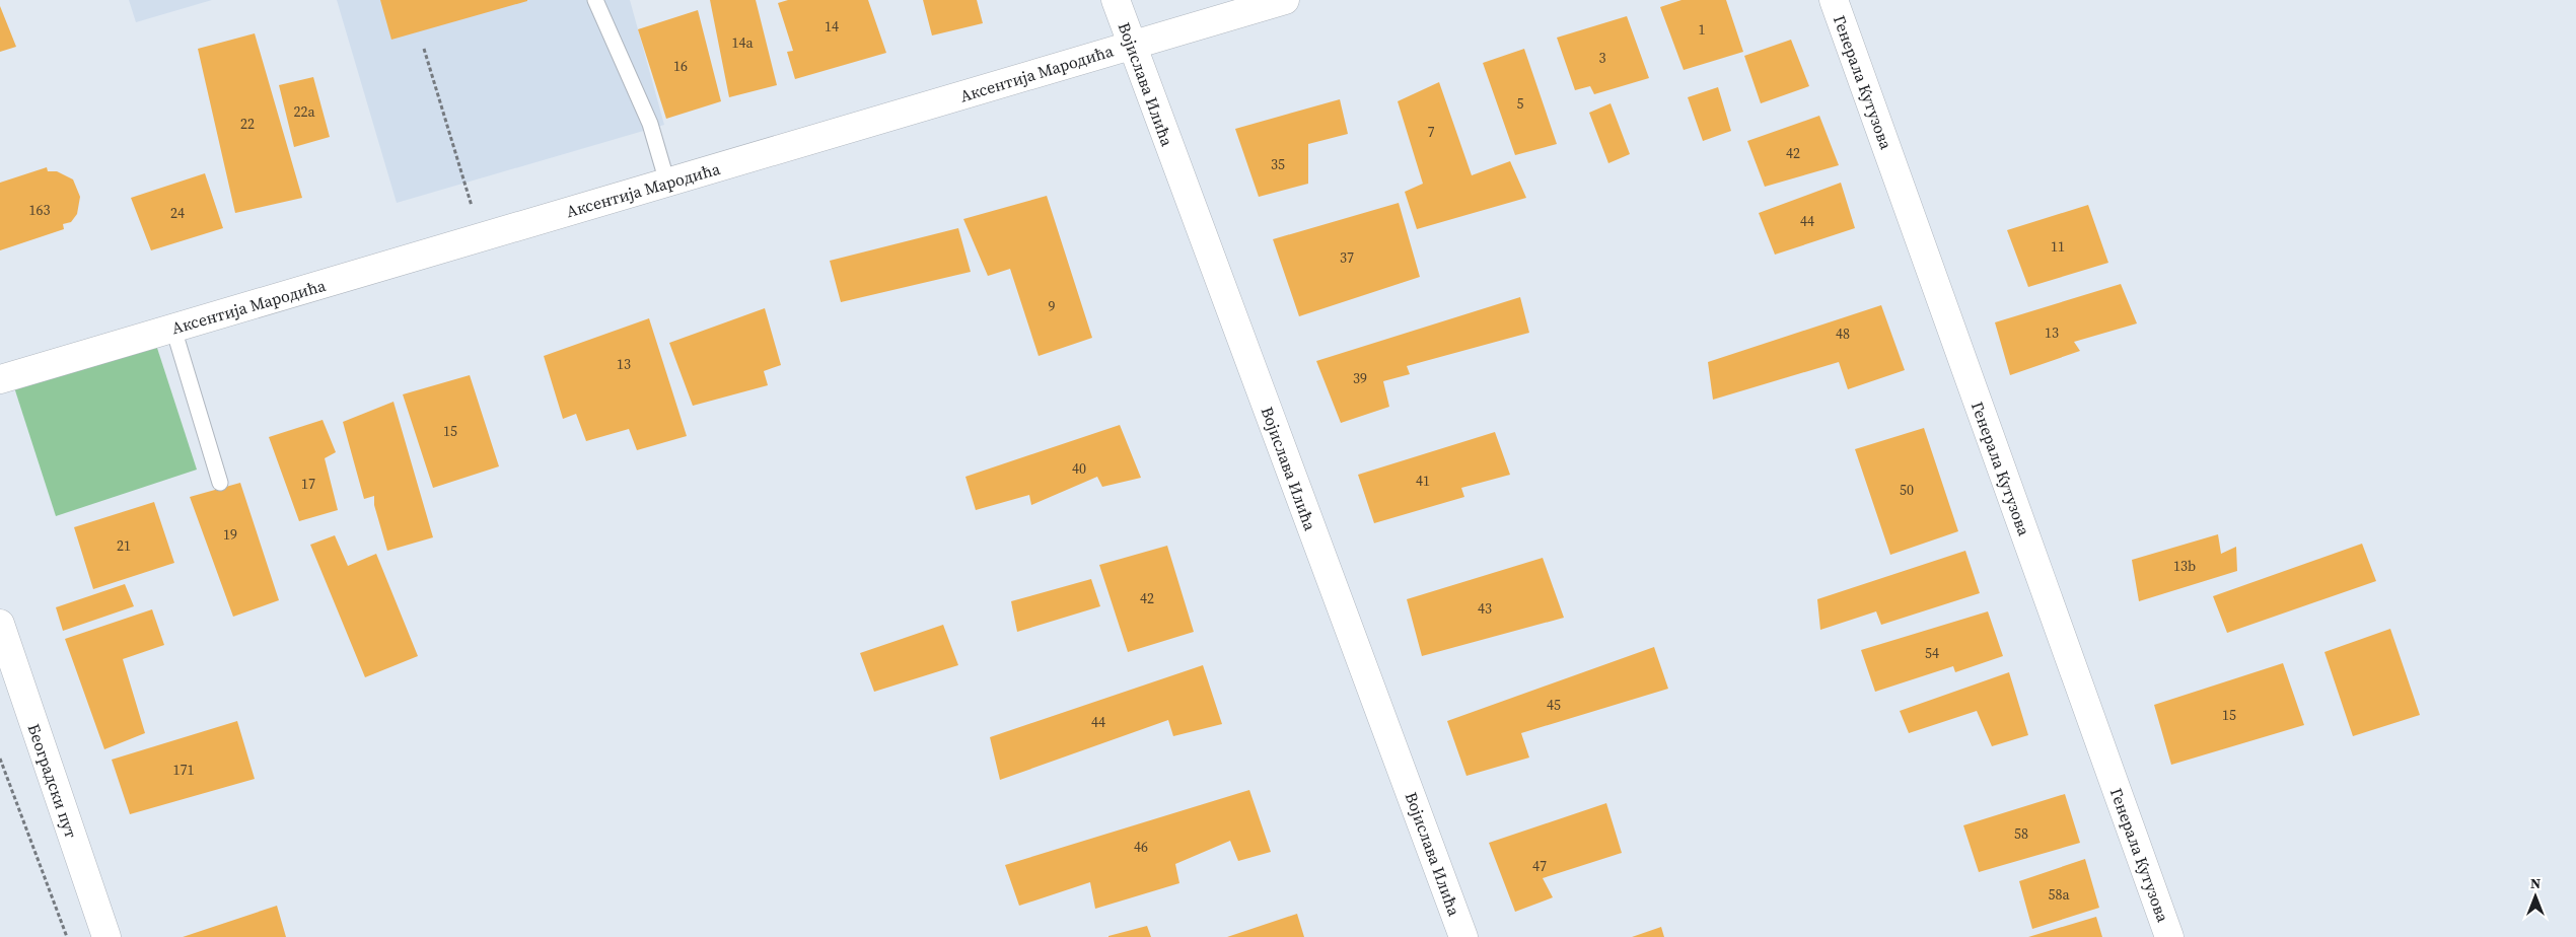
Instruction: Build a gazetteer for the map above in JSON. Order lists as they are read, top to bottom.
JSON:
{
  "streets": {
    "street": [
      "Аксентија Мародића",
      "Генерала Кутузова",
      "Војислава Илића",
      "Београдски пут"
    ]
  },
  "crossings": [
    ["Аксентија Мародића", "Војислава Илића"]
  ],
  "house_numbers": [
    "14",
    "1",
    "14a",
    "3",
    "16",
    "5",
    "22a",
    "22",
    "7",
    "42",
    "35",
    "163",
    "24",
    "44",
    "11",
    "37",
    "9",
    "13",
    "48",
    "13",
    "39",
    "15",
    "40",
    "41",
    "17",
    "50",
    "19",
    "21",
    "13b",
    "42",
    "43",
    "54",
    "45",
    "15",
    "44",
    "171",
    "58",
    "46",
    "47",
    "58a"
  ],
  "north": "top"
}
